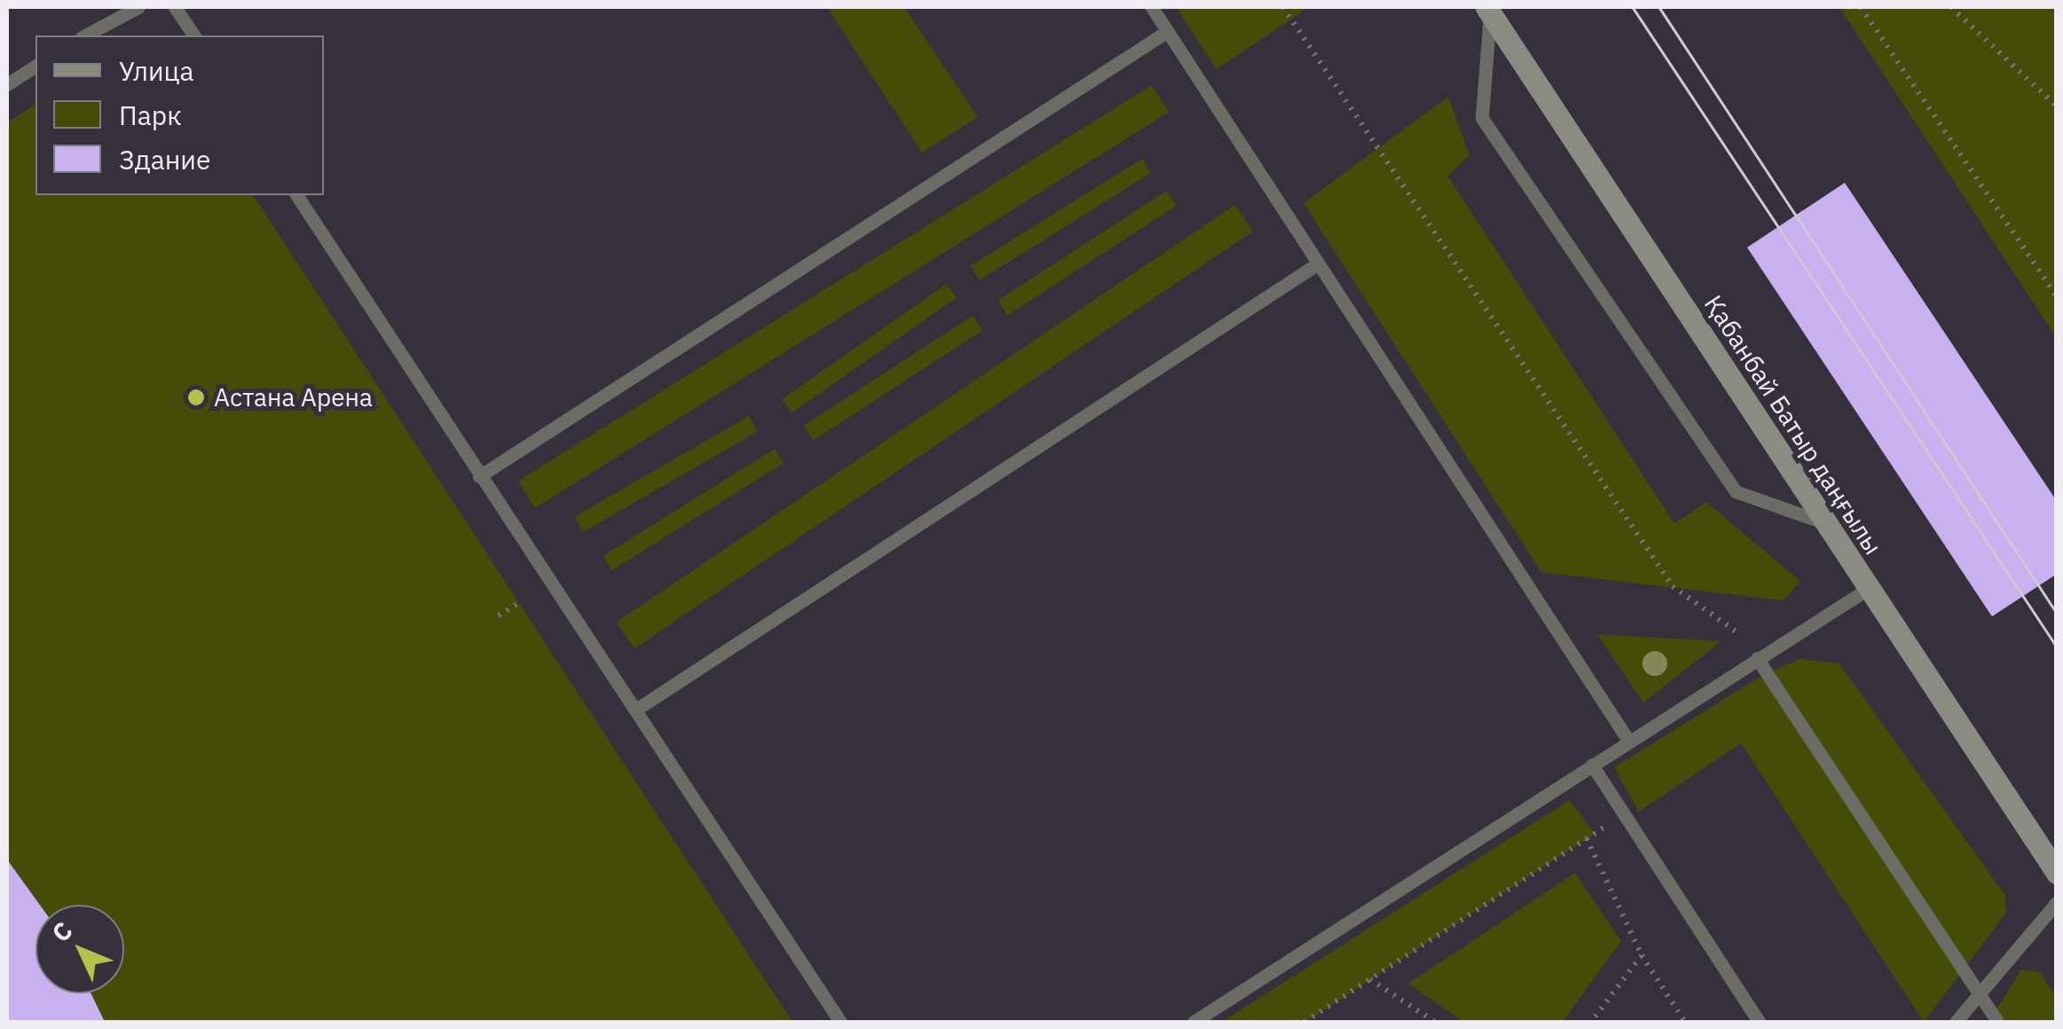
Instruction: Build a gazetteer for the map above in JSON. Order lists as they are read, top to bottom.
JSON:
{
  "streets": {
    "main road": ["Қабанбай Батыр даңғылы"]
  },
  "places": ["Астана Арена"],
  "legend": ["Улица", "Парк", "Здание"],
  "north": "top left"
}
